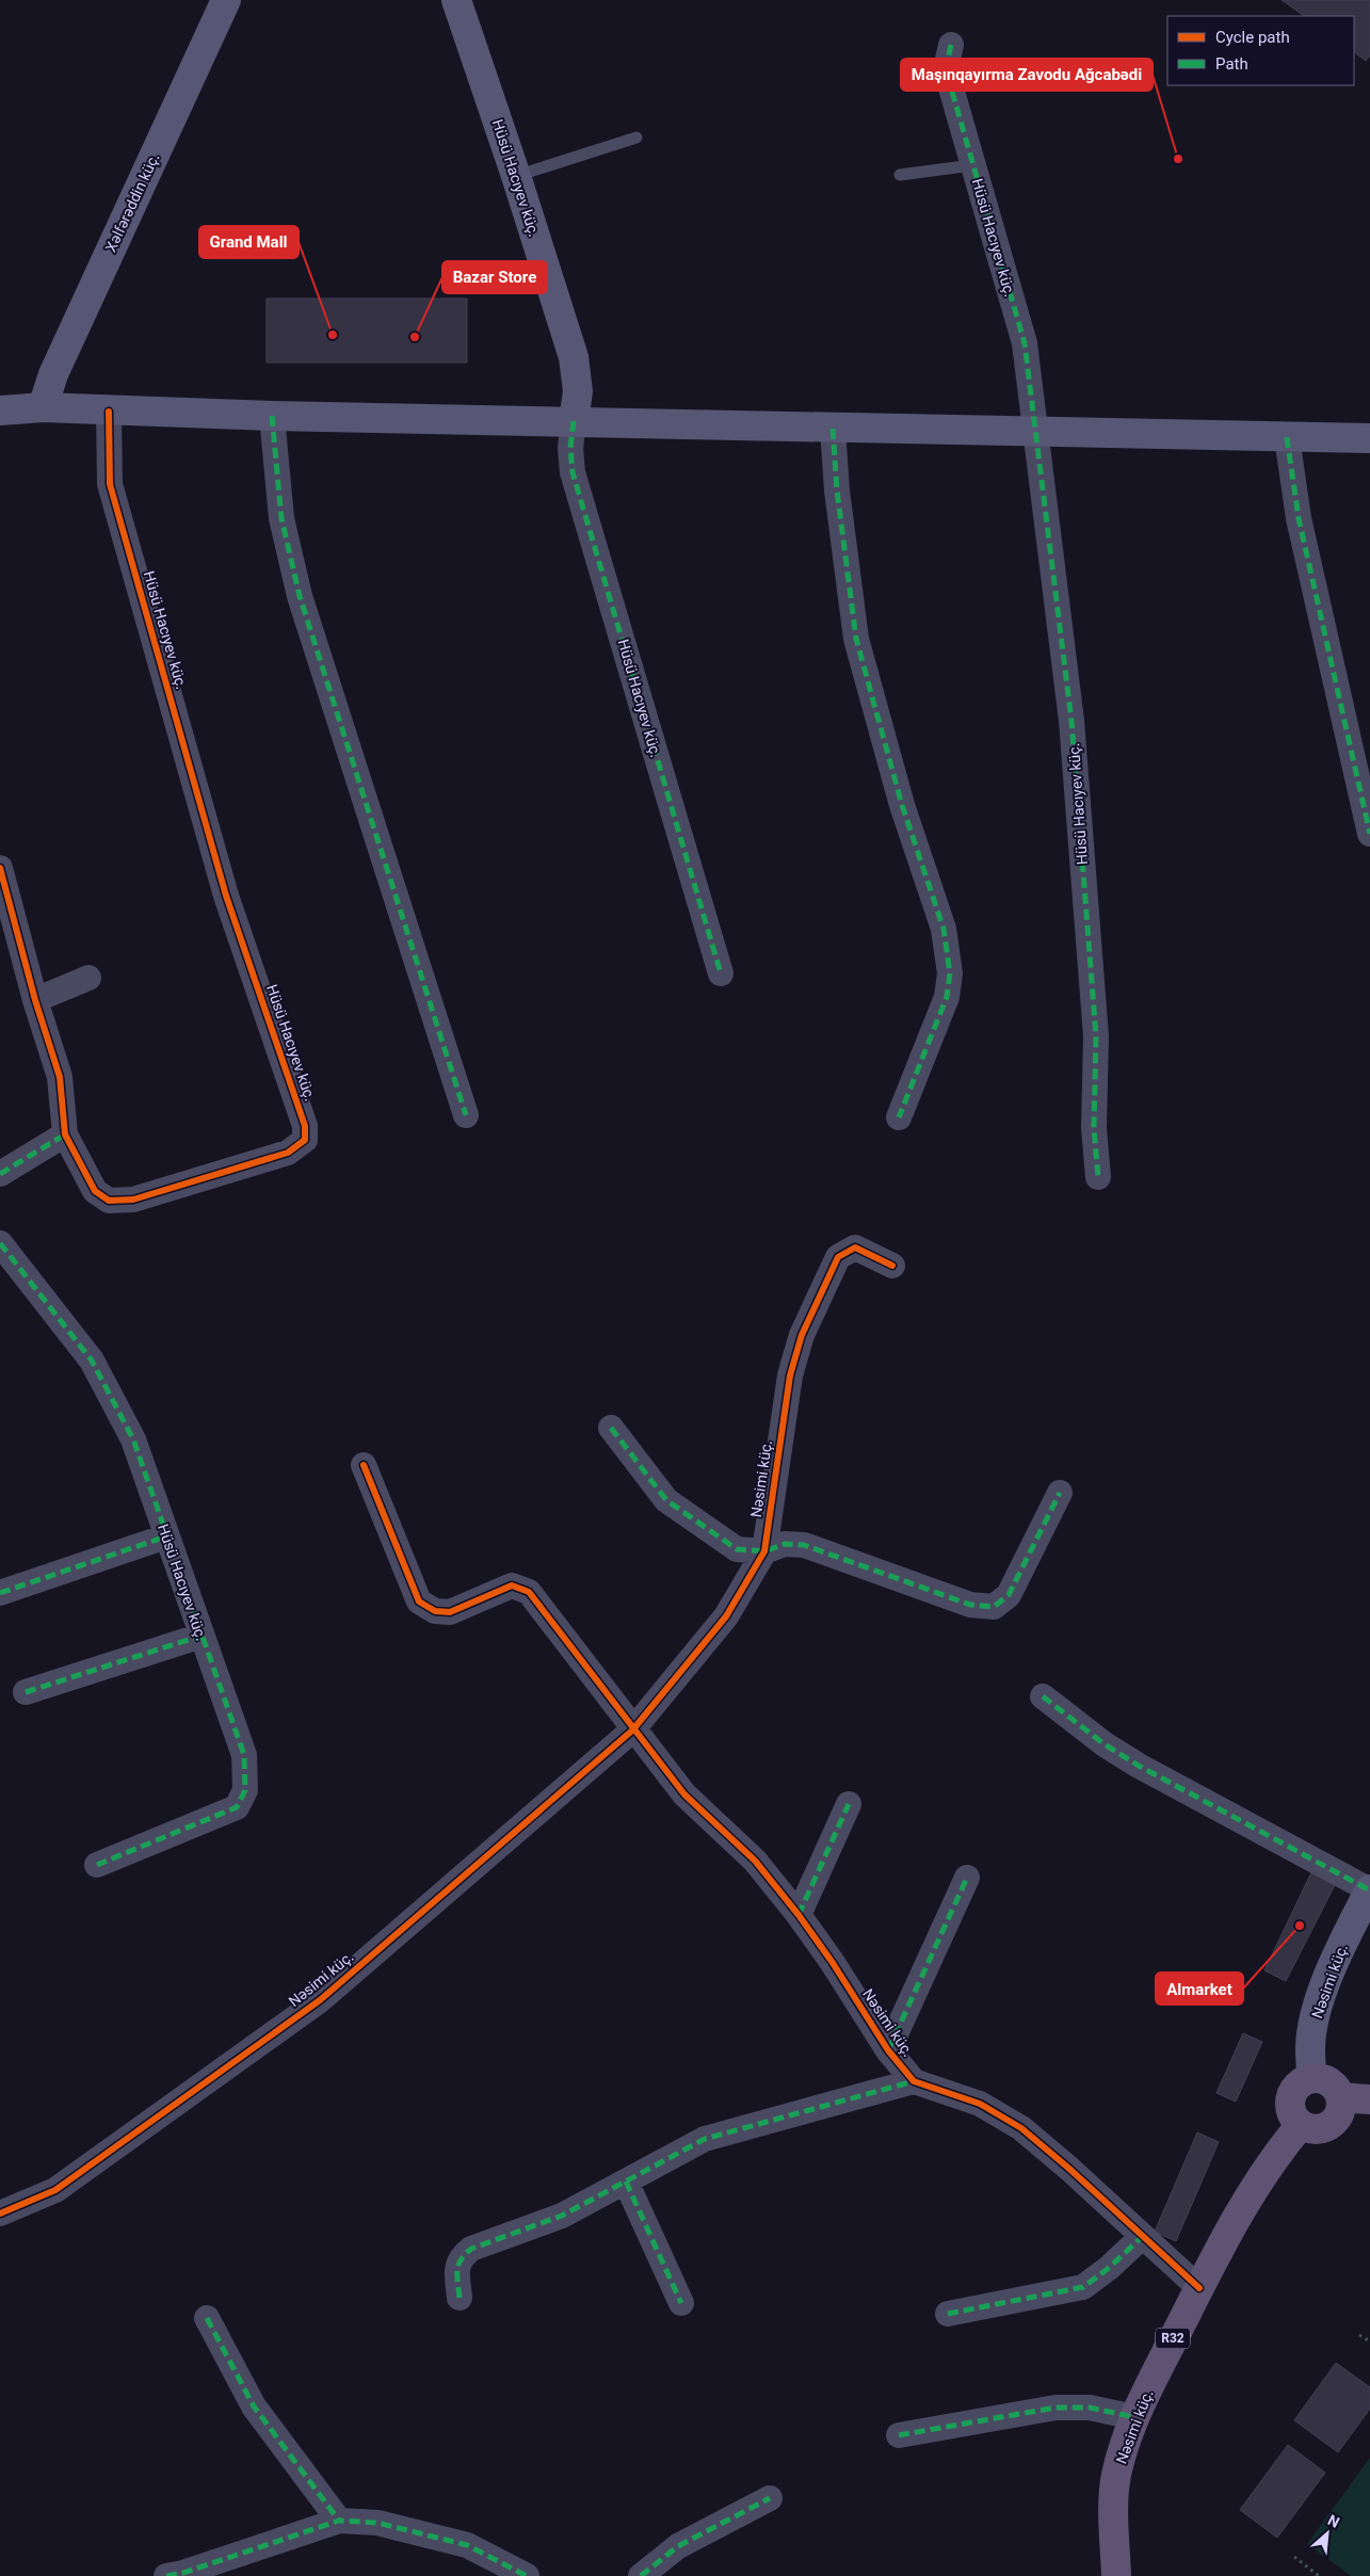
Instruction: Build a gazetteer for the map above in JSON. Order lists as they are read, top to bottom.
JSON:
{
  "streets": {
    "main road": [
      "Hüsü Hacıyev küç.",
      "Xəlfərəddin küç.",
      "Nəsimi küç.",
      "R32"
    ]
  },
  "places": [
    "Maşınqayırma Zavodu Ağcabədi",
    "Grand Mall",
    "Bazar Store",
    "Almarket"
  ],
  "legend": ["Cycle path", "Path"],
  "north": "top right"
}
